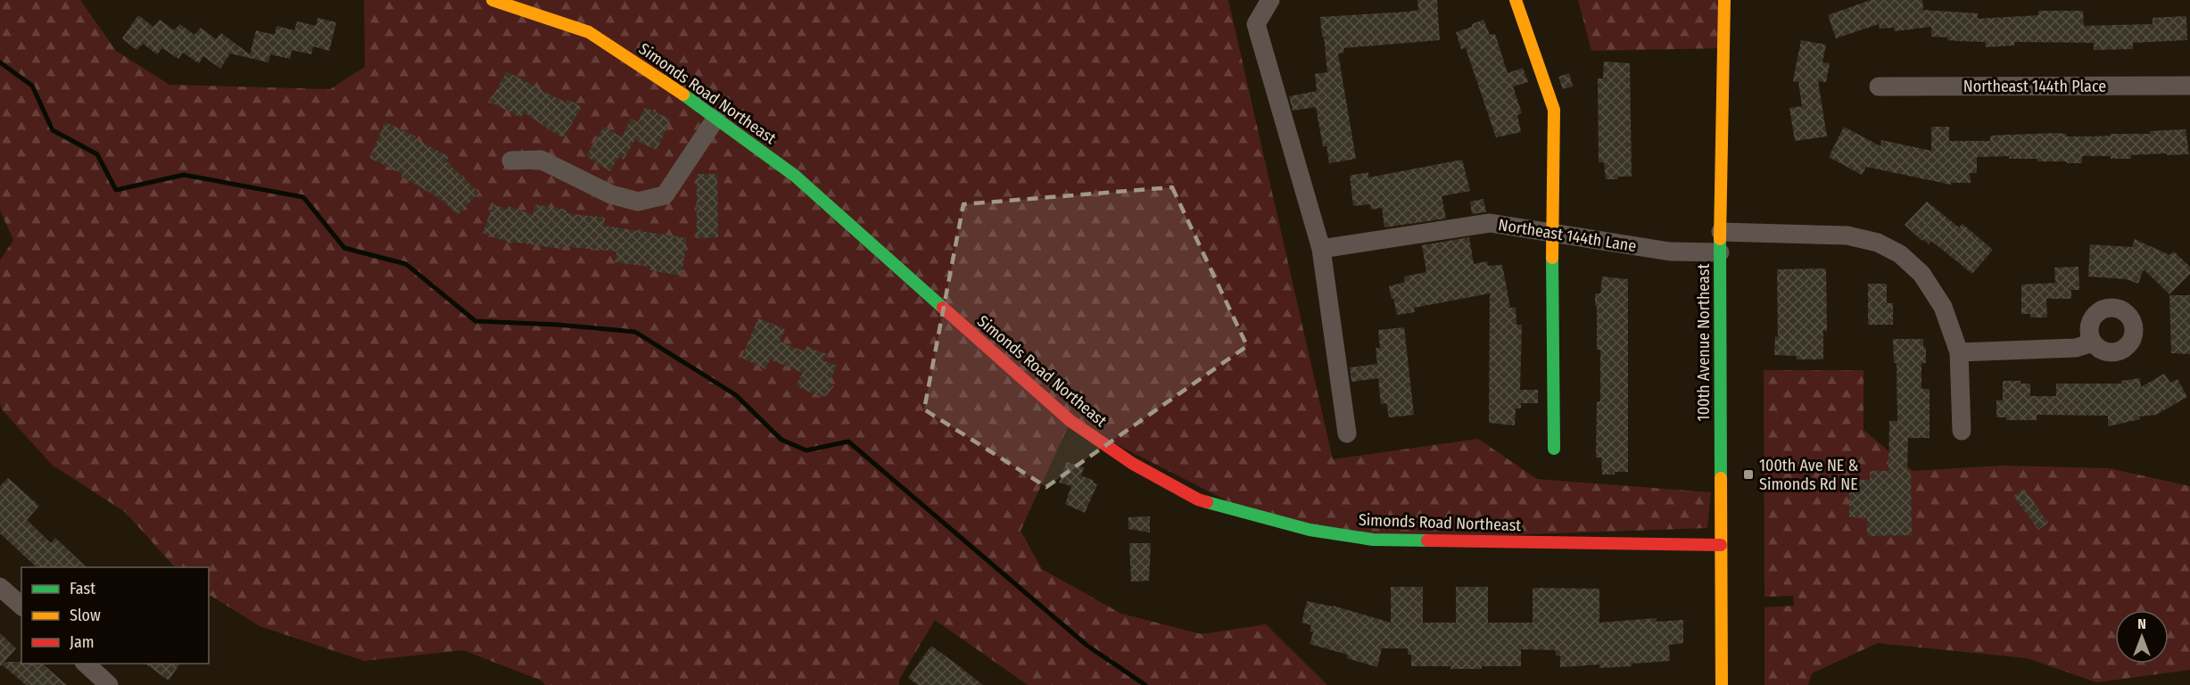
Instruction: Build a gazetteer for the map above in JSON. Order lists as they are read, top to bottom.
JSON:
{
  "streets": {
    "main road": ["Simonds Road Northeast", "100th Avenue Northeast"],
    "street": ["Northeast 144th Place", "Northeast 144th Lane"]
  },
  "crossings": [
    ["Simonds Road Northeast", "100th Avenue Northeast"],
    ["Northeast 144th Lane", "100th Avenue Northeast"]
  ],
  "places": {
    "transit": ["100th Ave NE & Simonds Rd NE"]
  },
  "legend": ["Fast", "Slow", "Jam"],
  "north": "top"
}
